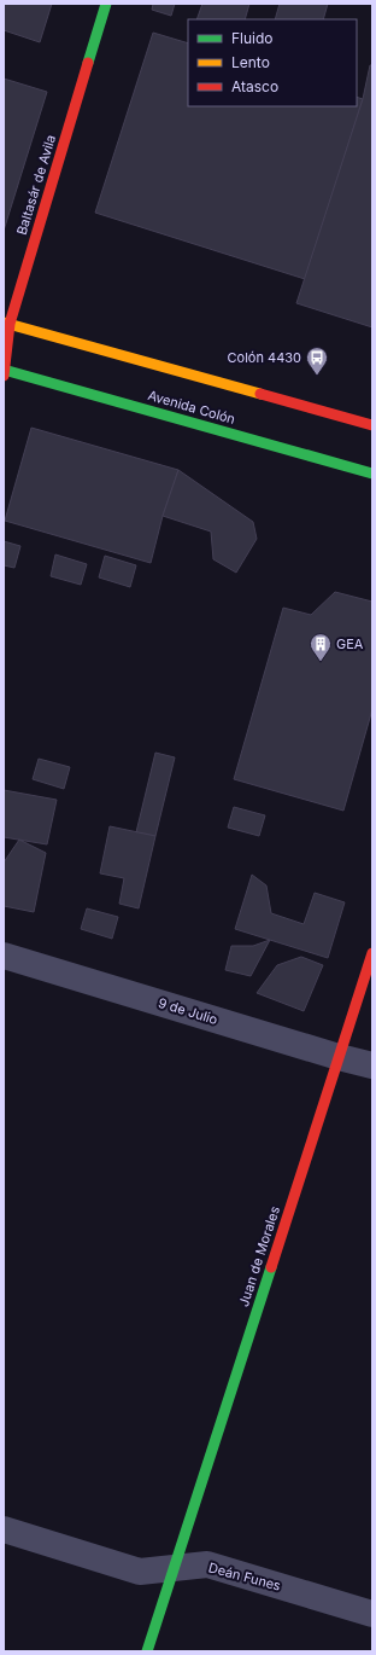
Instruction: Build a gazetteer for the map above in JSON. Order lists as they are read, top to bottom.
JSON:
{
  "streets": {
    "street": [
      "Baltasár de Avila",
      "Avenida Colón",
      "9 de Julio",
      "Juan de Morales",
      "Deán Funes"
    ]
  },
  "crossings": [
    ["Baltasár de Avila", "Avenida Colón"],
    ["9 de Julio", "Juan de Morales"],
    ["Juan de Morales", "Deán Funes"]
  ],
  "places": {
    "bus stop": ["Colón 4430"],
    "building": ["GEA"]
  },
  "legend": ["Fluido", "Lento", "Atasco"]
}
